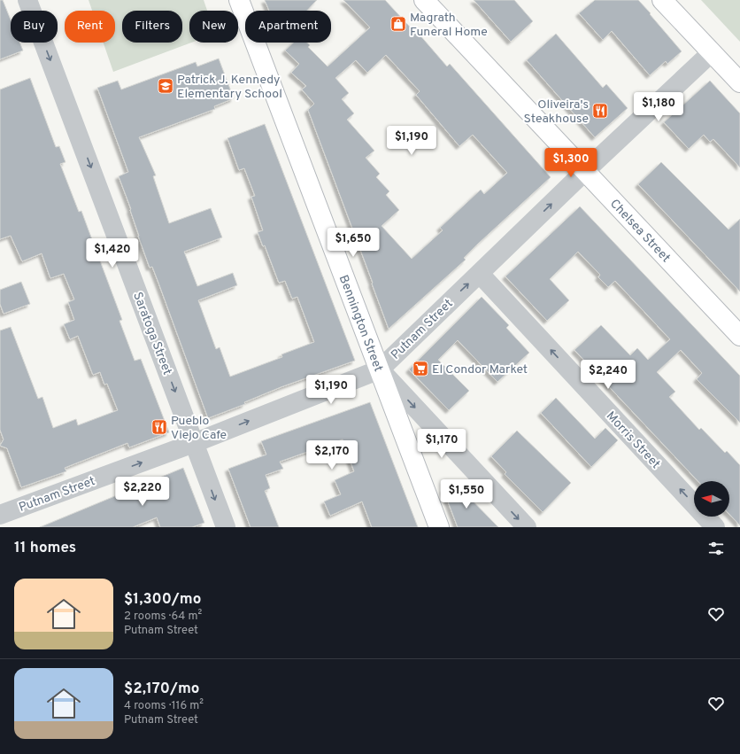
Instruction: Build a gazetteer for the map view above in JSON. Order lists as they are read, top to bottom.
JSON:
{
  "streets": {
    "main road": ["Chelsea Street", "Bennington Street"],
    "street": ["Putnam Street", "Saratoga Street", "Morris Street"]
  },
  "crossings": [
    ["Chelsea Street", "Putnam Street"],
    ["Bennington Street", "Putnam Street"],
    ["Putnam Street", "Saratoga Street"],
    ["Putnam Street", "Morris Street"]
  ],
  "one_way": ["Putnam Street", "Saratoga Street"],
  "places": {
    "shop": ["Magrath Funeral Home"],
    "school or university": ["Patrick J. Kennedy Elementary School"],
    "restaurant": ["Oliveira's Steakhouse", "Pueblo Viejo Cafe"],
    "supermarket": ["El Condor Market"]
  },
  "north": "left",
  "page": {
    "chip": [
      "Buy",
      "Rent",
      "Filters",
      "New",
      "Apartment"
    ],
    "price": [
      "$1,180",
      "$1,190",
      "$1,300",
      "$1,650",
      "$1,420",
      "$2,240",
      "$1,190",
      "$1,170",
      "$2,170",
      "$2,220",
      "$1,550"
    ],
    "heading": "11 homes",
    "list": [
      {
        "name": "$1,300/mo",
        "note": "2 rooms · 64 m² · Putnam Street"
      },
      {
        "name": "$2,170/mo",
        "note": "4 rooms · 116 m² · Putnam Street"
      }
    ]
  }
}
